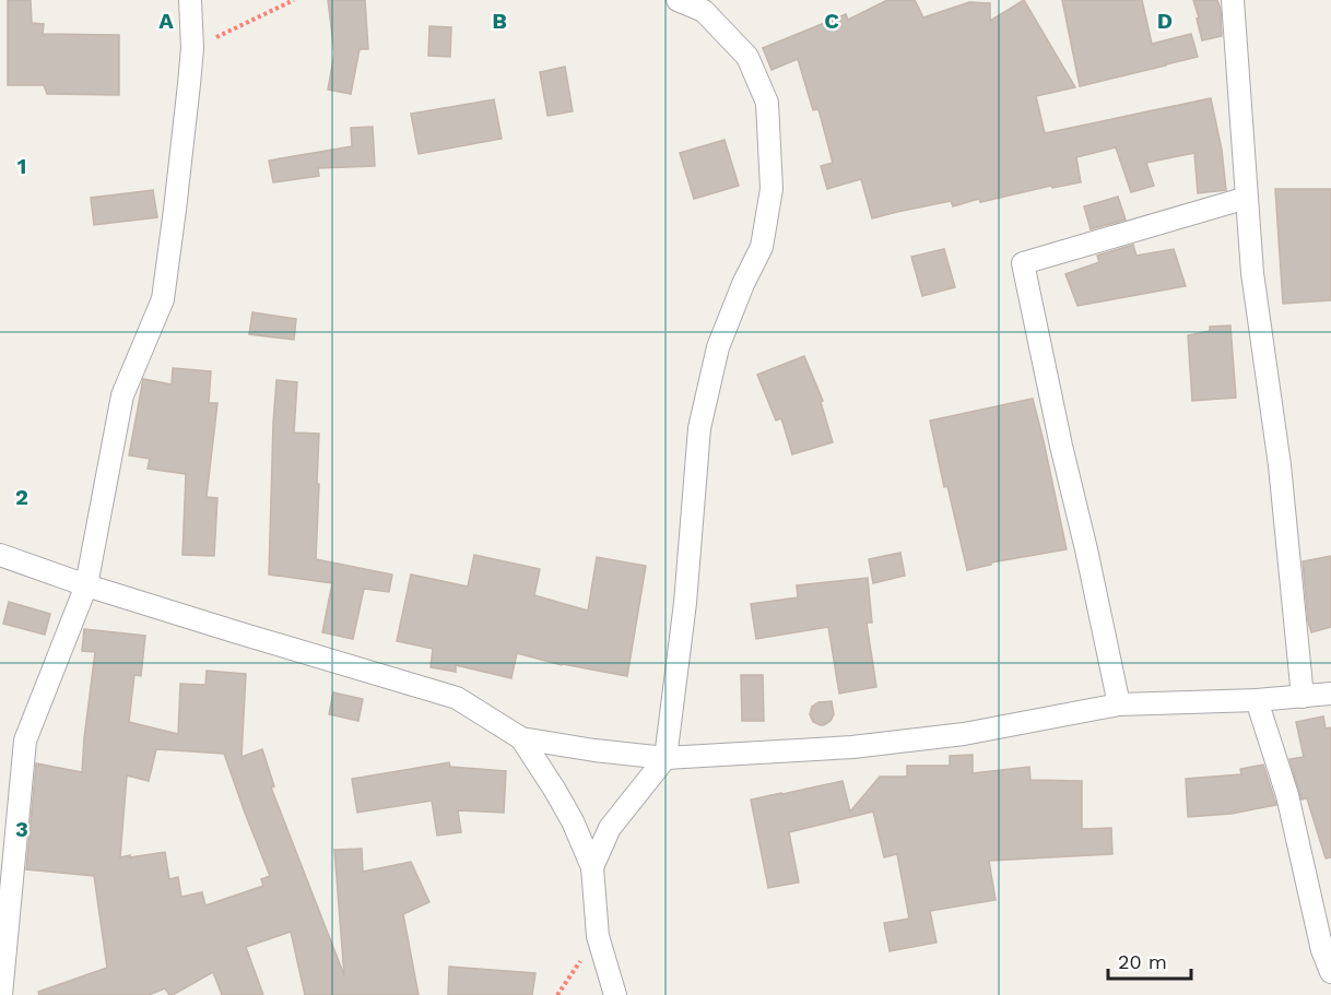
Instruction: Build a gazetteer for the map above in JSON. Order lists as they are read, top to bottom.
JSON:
{
  "scale_bar": "20 m",
  "grid": {
    "columns": [
      "A",
      "B",
      "C",
      "D"
    ],
    "rows": ["1", "2", "3"]
  }
}
